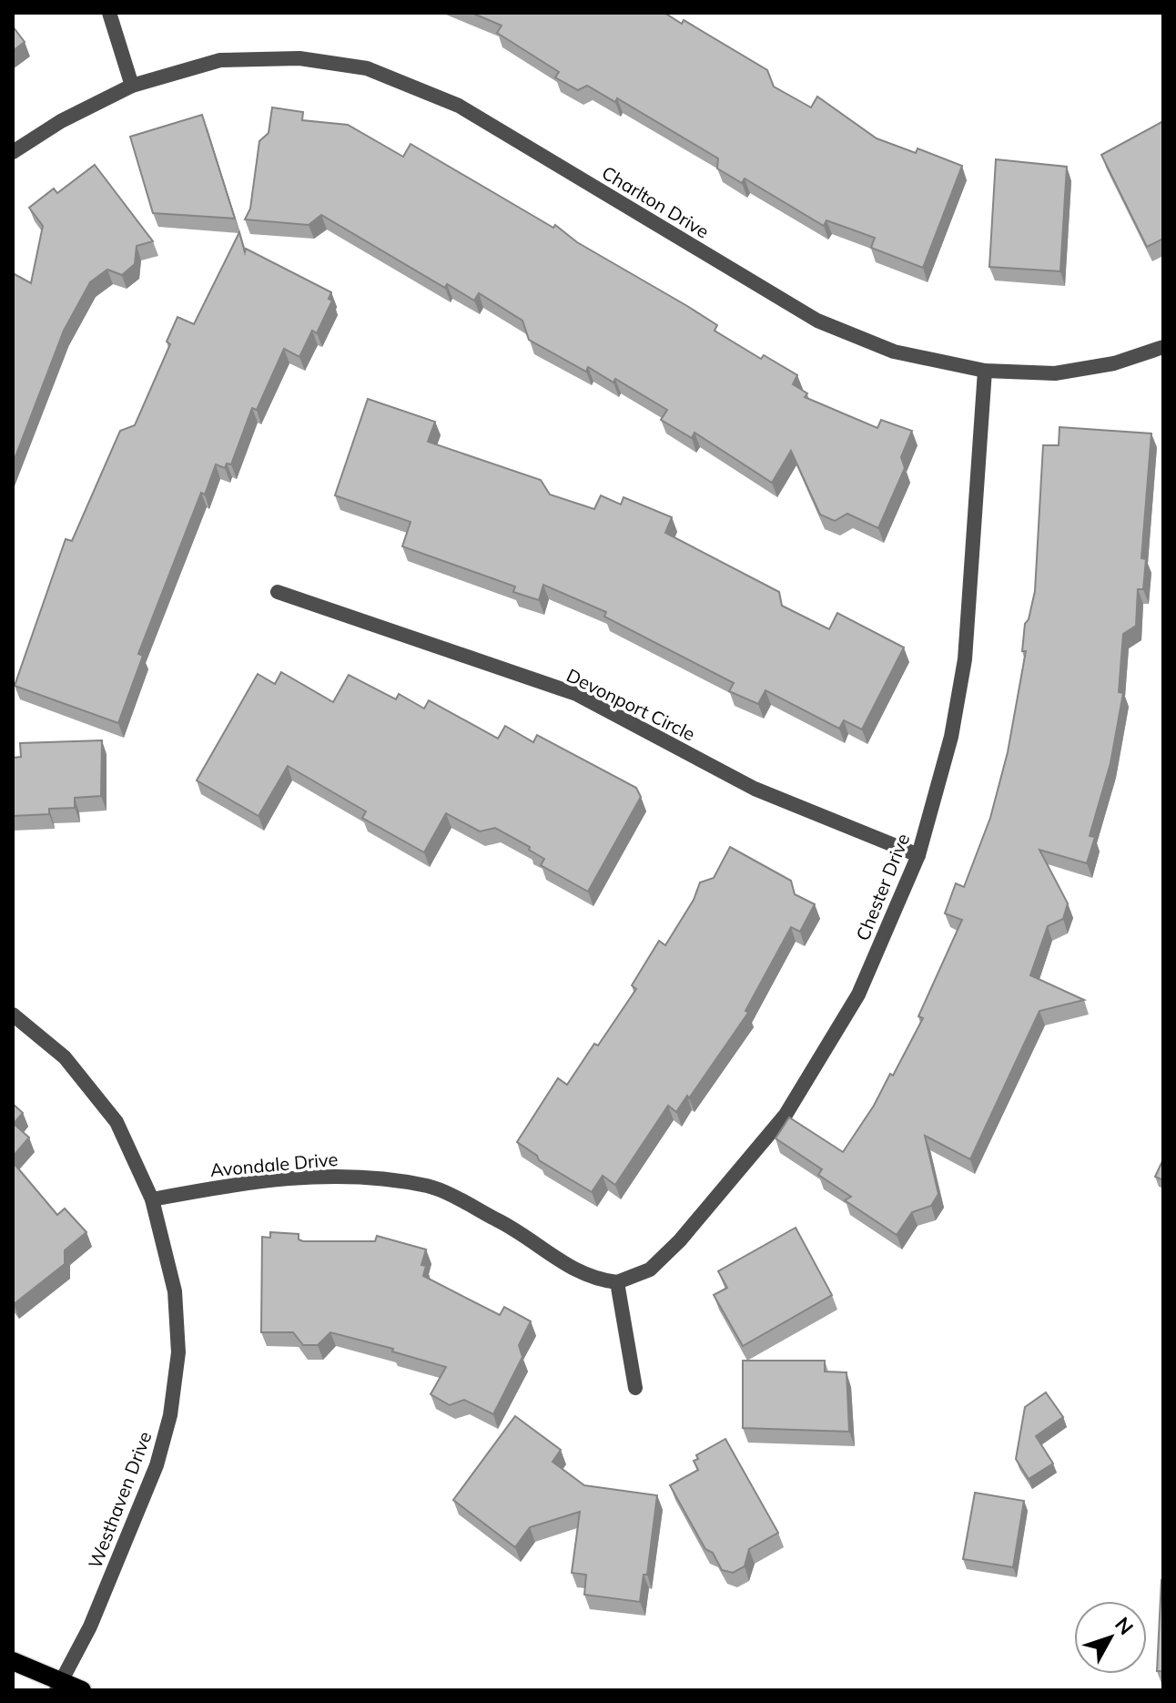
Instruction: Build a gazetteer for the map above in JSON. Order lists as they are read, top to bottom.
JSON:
{
  "streets": {
    "street": [
      "Charlton Drive",
      "Devonport Circle",
      "Chester Drive",
      "Avondale Drive",
      "Westhaven Drive"
    ]
  },
  "crossings": [
    ["Charlton Drive", "Chester Drive"],
    ["Devonport Circle", "Chester Drive"],
    ["Chester Drive", "Avondale Drive"],
    ["Avondale Drive", "Westhaven Drive"]
  ],
  "north": "top right"
}
